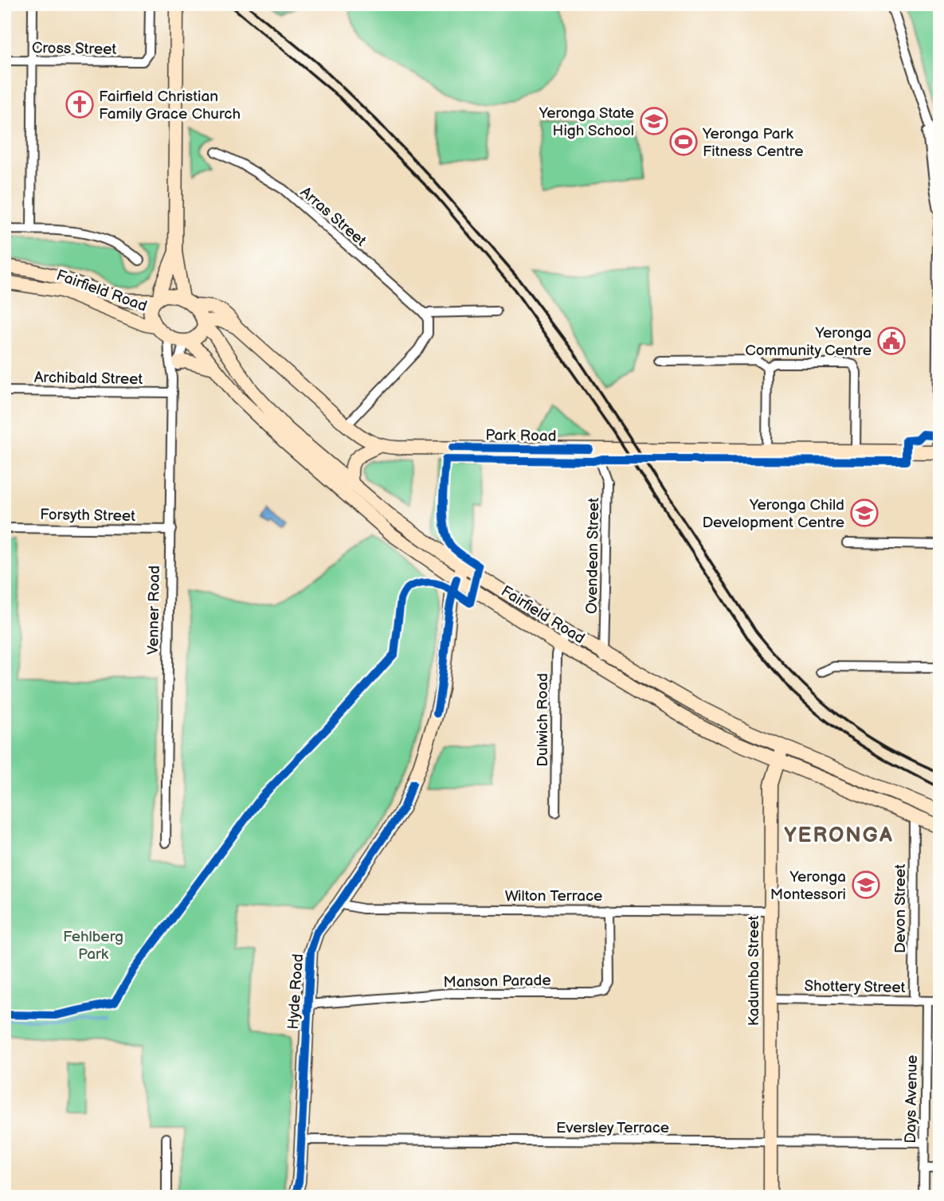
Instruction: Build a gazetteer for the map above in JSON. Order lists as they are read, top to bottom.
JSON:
{
  "streets": {
    "street": [
      "Cross Street",
      "Arras Street",
      "Fairfield Road",
      "Archibald Street",
      "Park Road",
      "Forsyth Street",
      "Ovendean Street",
      "Venner Road",
      "Dulwich Road",
      "Wilton Terrace",
      "Devon Street",
      "Kadumba Street",
      "Manson Parade",
      "Shottery Street",
      "Hyde Road",
      "Days Avenue",
      "Eversley Terrace"
    ]
  },
  "crossings": [
    ["Fairfield Road", "Ovendean Street"],
    ["Fairfield Road", "Venner Road"],
    ["Fairfield Road", "Dulwich Road"],
    ["Fairfield Road", "Devon Street"],
    ["Fairfield Road", "Kadumba Street"],
    ["Fairfield Road", "Hyde Road"],
    ["Archibald Street", "Venner Road"],
    ["Park Road", "Ovendean Street"],
    ["Forsyth Street", "Venner Road"],
    ["Wilton Terrace", "Kadumba Street"],
    ["Wilton Terrace", "Manson Parade"],
    ["Wilton Terrace", "Hyde Road"],
    ["Devon Street", "Shottery Street"],
    ["Kadumba Street", "Shottery Street"],
    ["Kadumba Street", "Eversley Terrace"],
    ["Manson Parade", "Hyde Road"],
    ["Shottery Street", "Days Avenue"],
    ["Hyde Road", "Eversley Terrace"],
    ["Days Avenue", "Eversley Terrace"]
  ],
  "districts": ["YERONGA"],
  "parks": ["Fehlberg Park"],
  "places": {
    "church": ["Fairfield Christian Family Grace Church"],
    "school or university": ["Yeronga State High School", "Yeronga Child Development Centre", "Yeronga Montessori"],
    "sports": ["Yeronga Park Fitness Centre"],
    "public building": ["Yeronga Community Centre"]
  }
}
